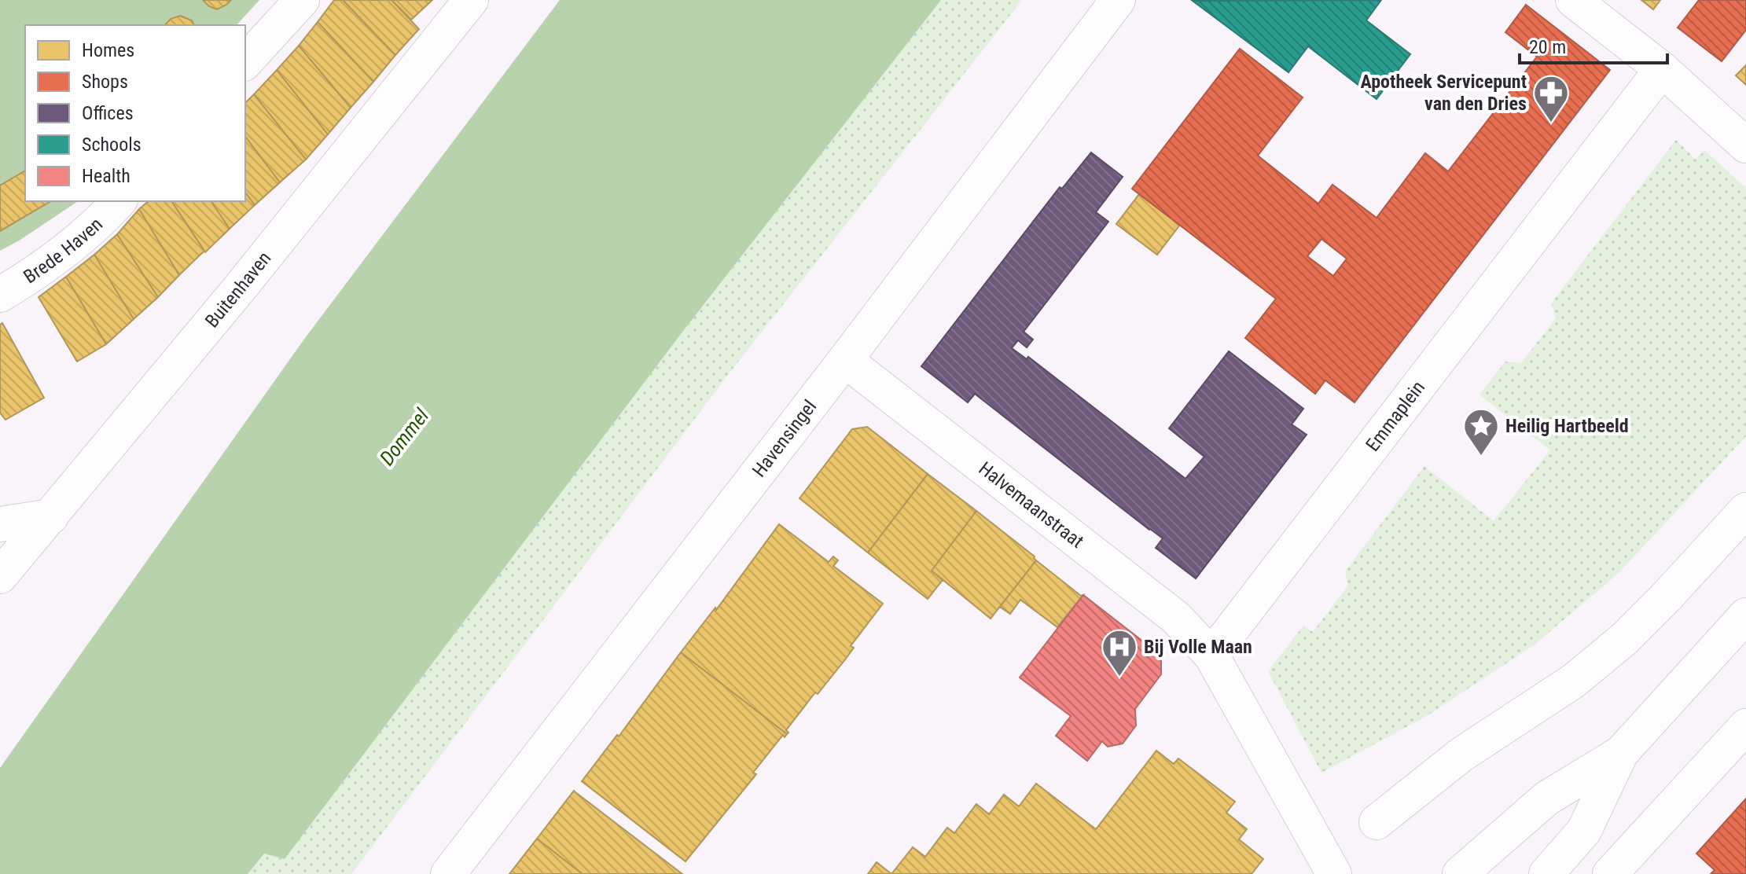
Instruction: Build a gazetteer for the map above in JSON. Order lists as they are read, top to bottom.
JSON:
{
  "streets": {
    "street": [
      "Brede Haven",
      "Buitenhaven",
      "Emmaplein",
      "Havensingel",
      "Halvemaanstraat"
    ]
  },
  "crossings": [
    ["Emmaplein", "Halvemaanstraat"],
    ["Havensingel", "Halvemaanstraat"]
  ],
  "water": ["Dommel"],
  "places": {
    "pharmacy": ["Apotheek Servicepunt van den Dries"],
    "place": ["Heilig Hartbeeld"],
    "hospital": ["Bij Volle Maan"]
  },
  "legend": [
    "Homes",
    "Shops",
    "Offices",
    "Schools",
    "Health"
  ],
  "scale_bar": "20 m"
}
